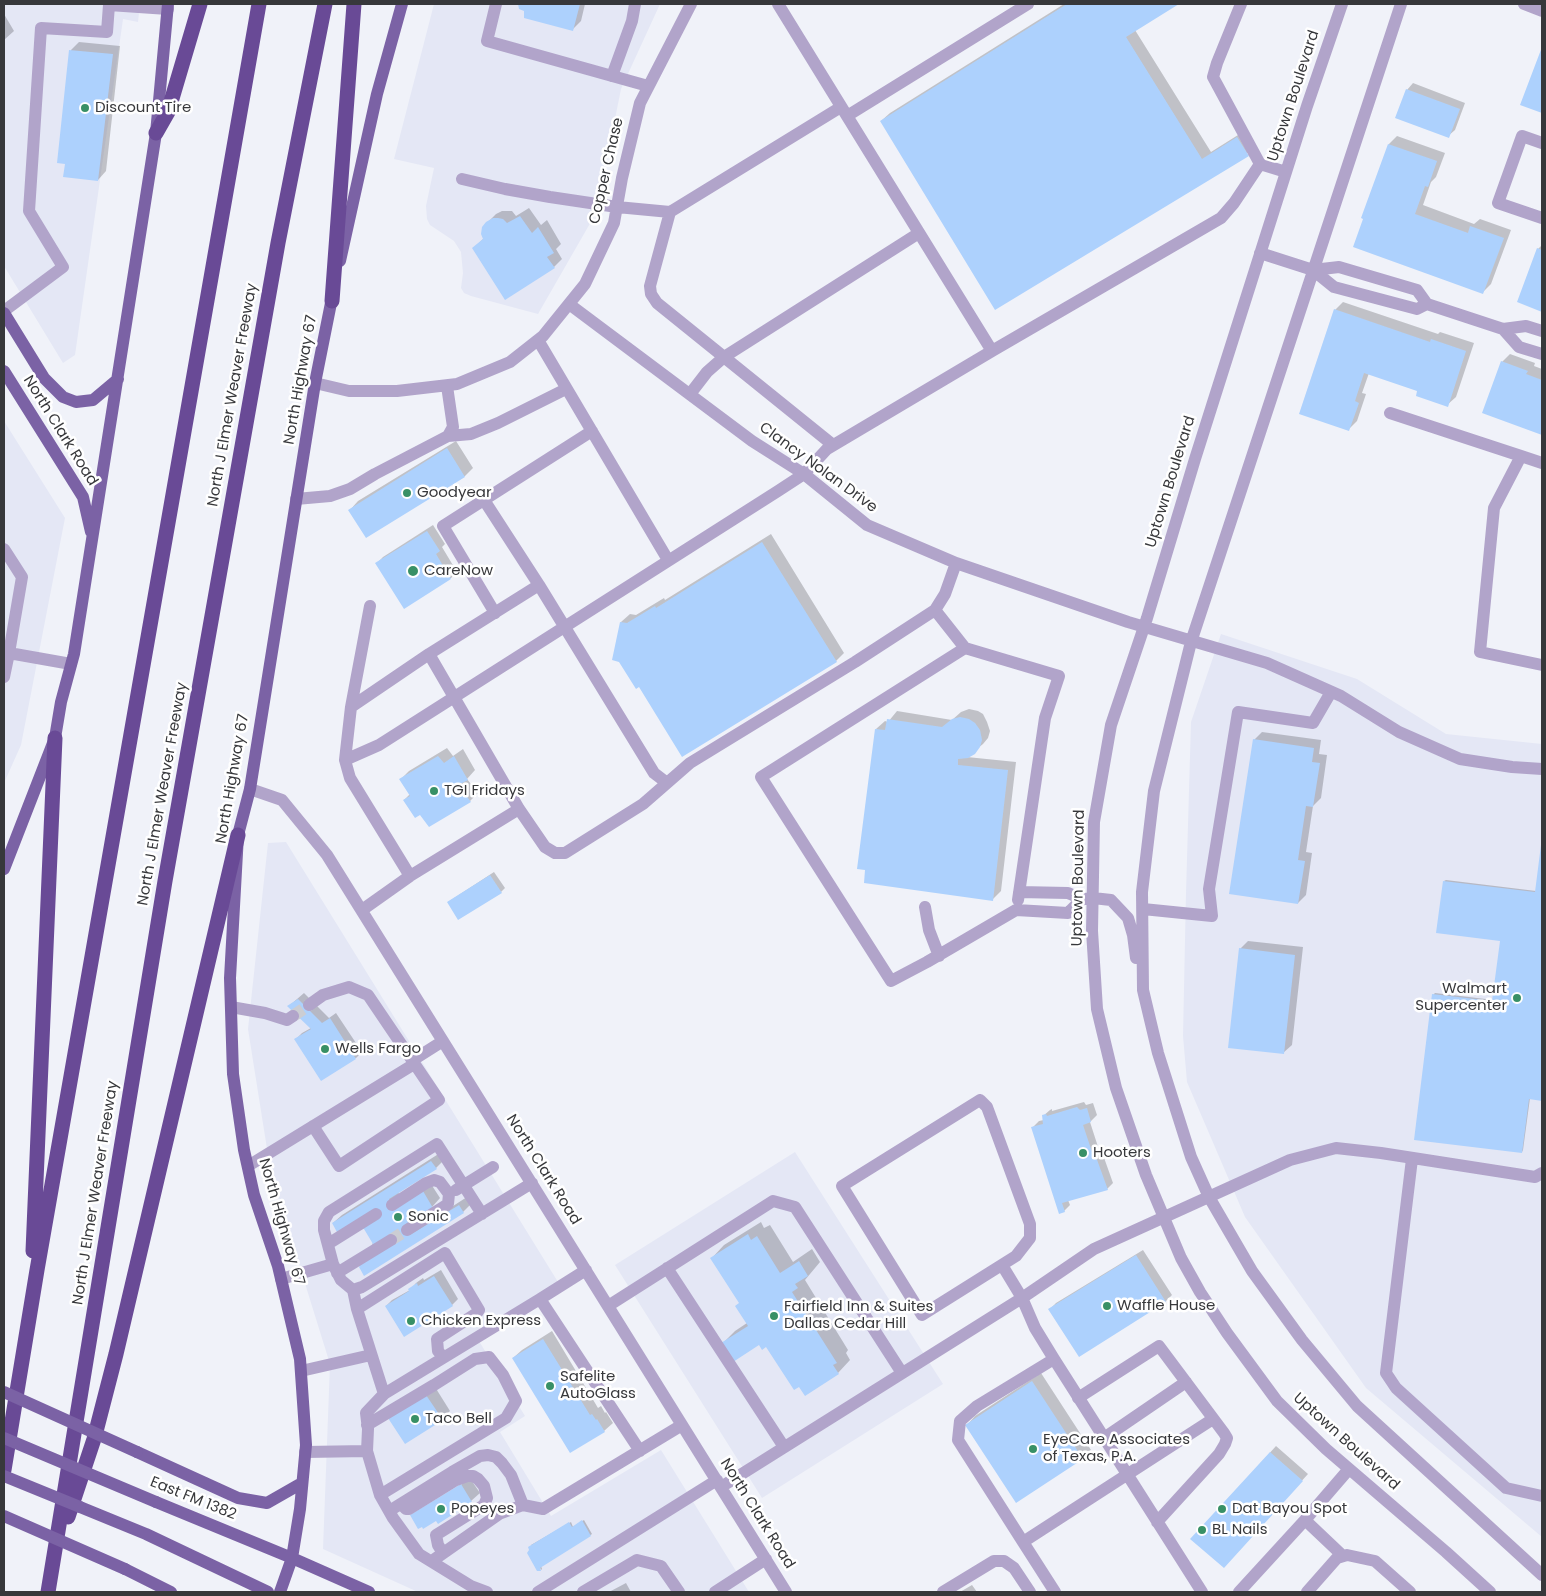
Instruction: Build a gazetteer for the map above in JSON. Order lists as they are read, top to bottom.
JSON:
{
  "streets": {
    "highway": ["North J Elmer Weaver Freeway"],
    "main road": ["North Highway 67", "North Clark Road", "East FM 1382"],
    "street": ["Uptown Boulevard", "Copper Chase", "Clancy Nolan Drive"]
  },
  "crossings": [
    ["Uptown Boulevard", "Clancy Nolan Drive"],
    ["Copper Chase", "North Highway 67"],
    ["Copper Chase", "Clancy Nolan Drive"],
    ["North Highway 67", "North Clark Road"],
    ["North Highway 67", "East FM 1382"]
  ],
  "places": [
    "Discount Tire",
    "Goodyear",
    "CareNow",
    "TGI Fridays",
    "Walmart Supercenter",
    "Wells Fargo",
    "Hooters",
    "Sonic",
    "Waffle House",
    "Fairfield Inn & Suites Dallas Cedar Hill",
    "Chicken Express",
    "Safelite AutoGlass",
    "Taco Bell",
    "EyeCare Associates of Texas, P.A.",
    "Popeyes",
    "Dat Bayou Spot",
    "BL Nails"
  ]
}
